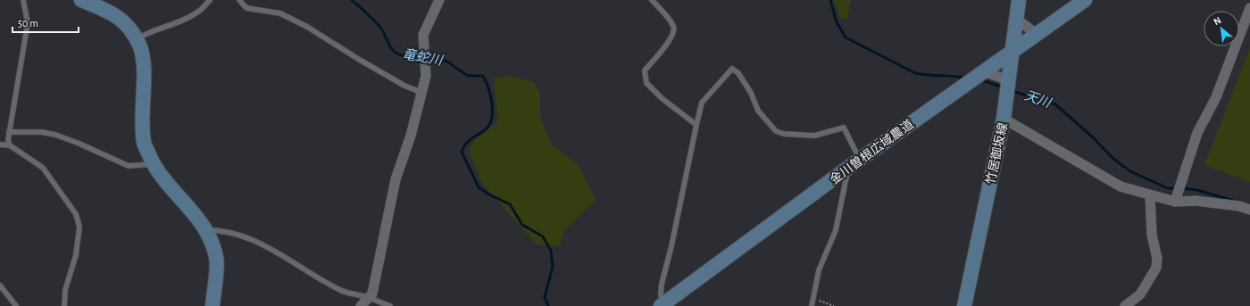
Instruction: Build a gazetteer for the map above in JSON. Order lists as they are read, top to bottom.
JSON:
{
  "streets": {
    "street": ["金川曽根広域農道", "竹居御坂線"]
  },
  "crossings": [
    ["金川曽根広域農道", "竹居御坂線"]
  ],
  "water": ["竜蛇川", "天川"],
  "scale_bar": "50 m",
  "north": "top left"
}
